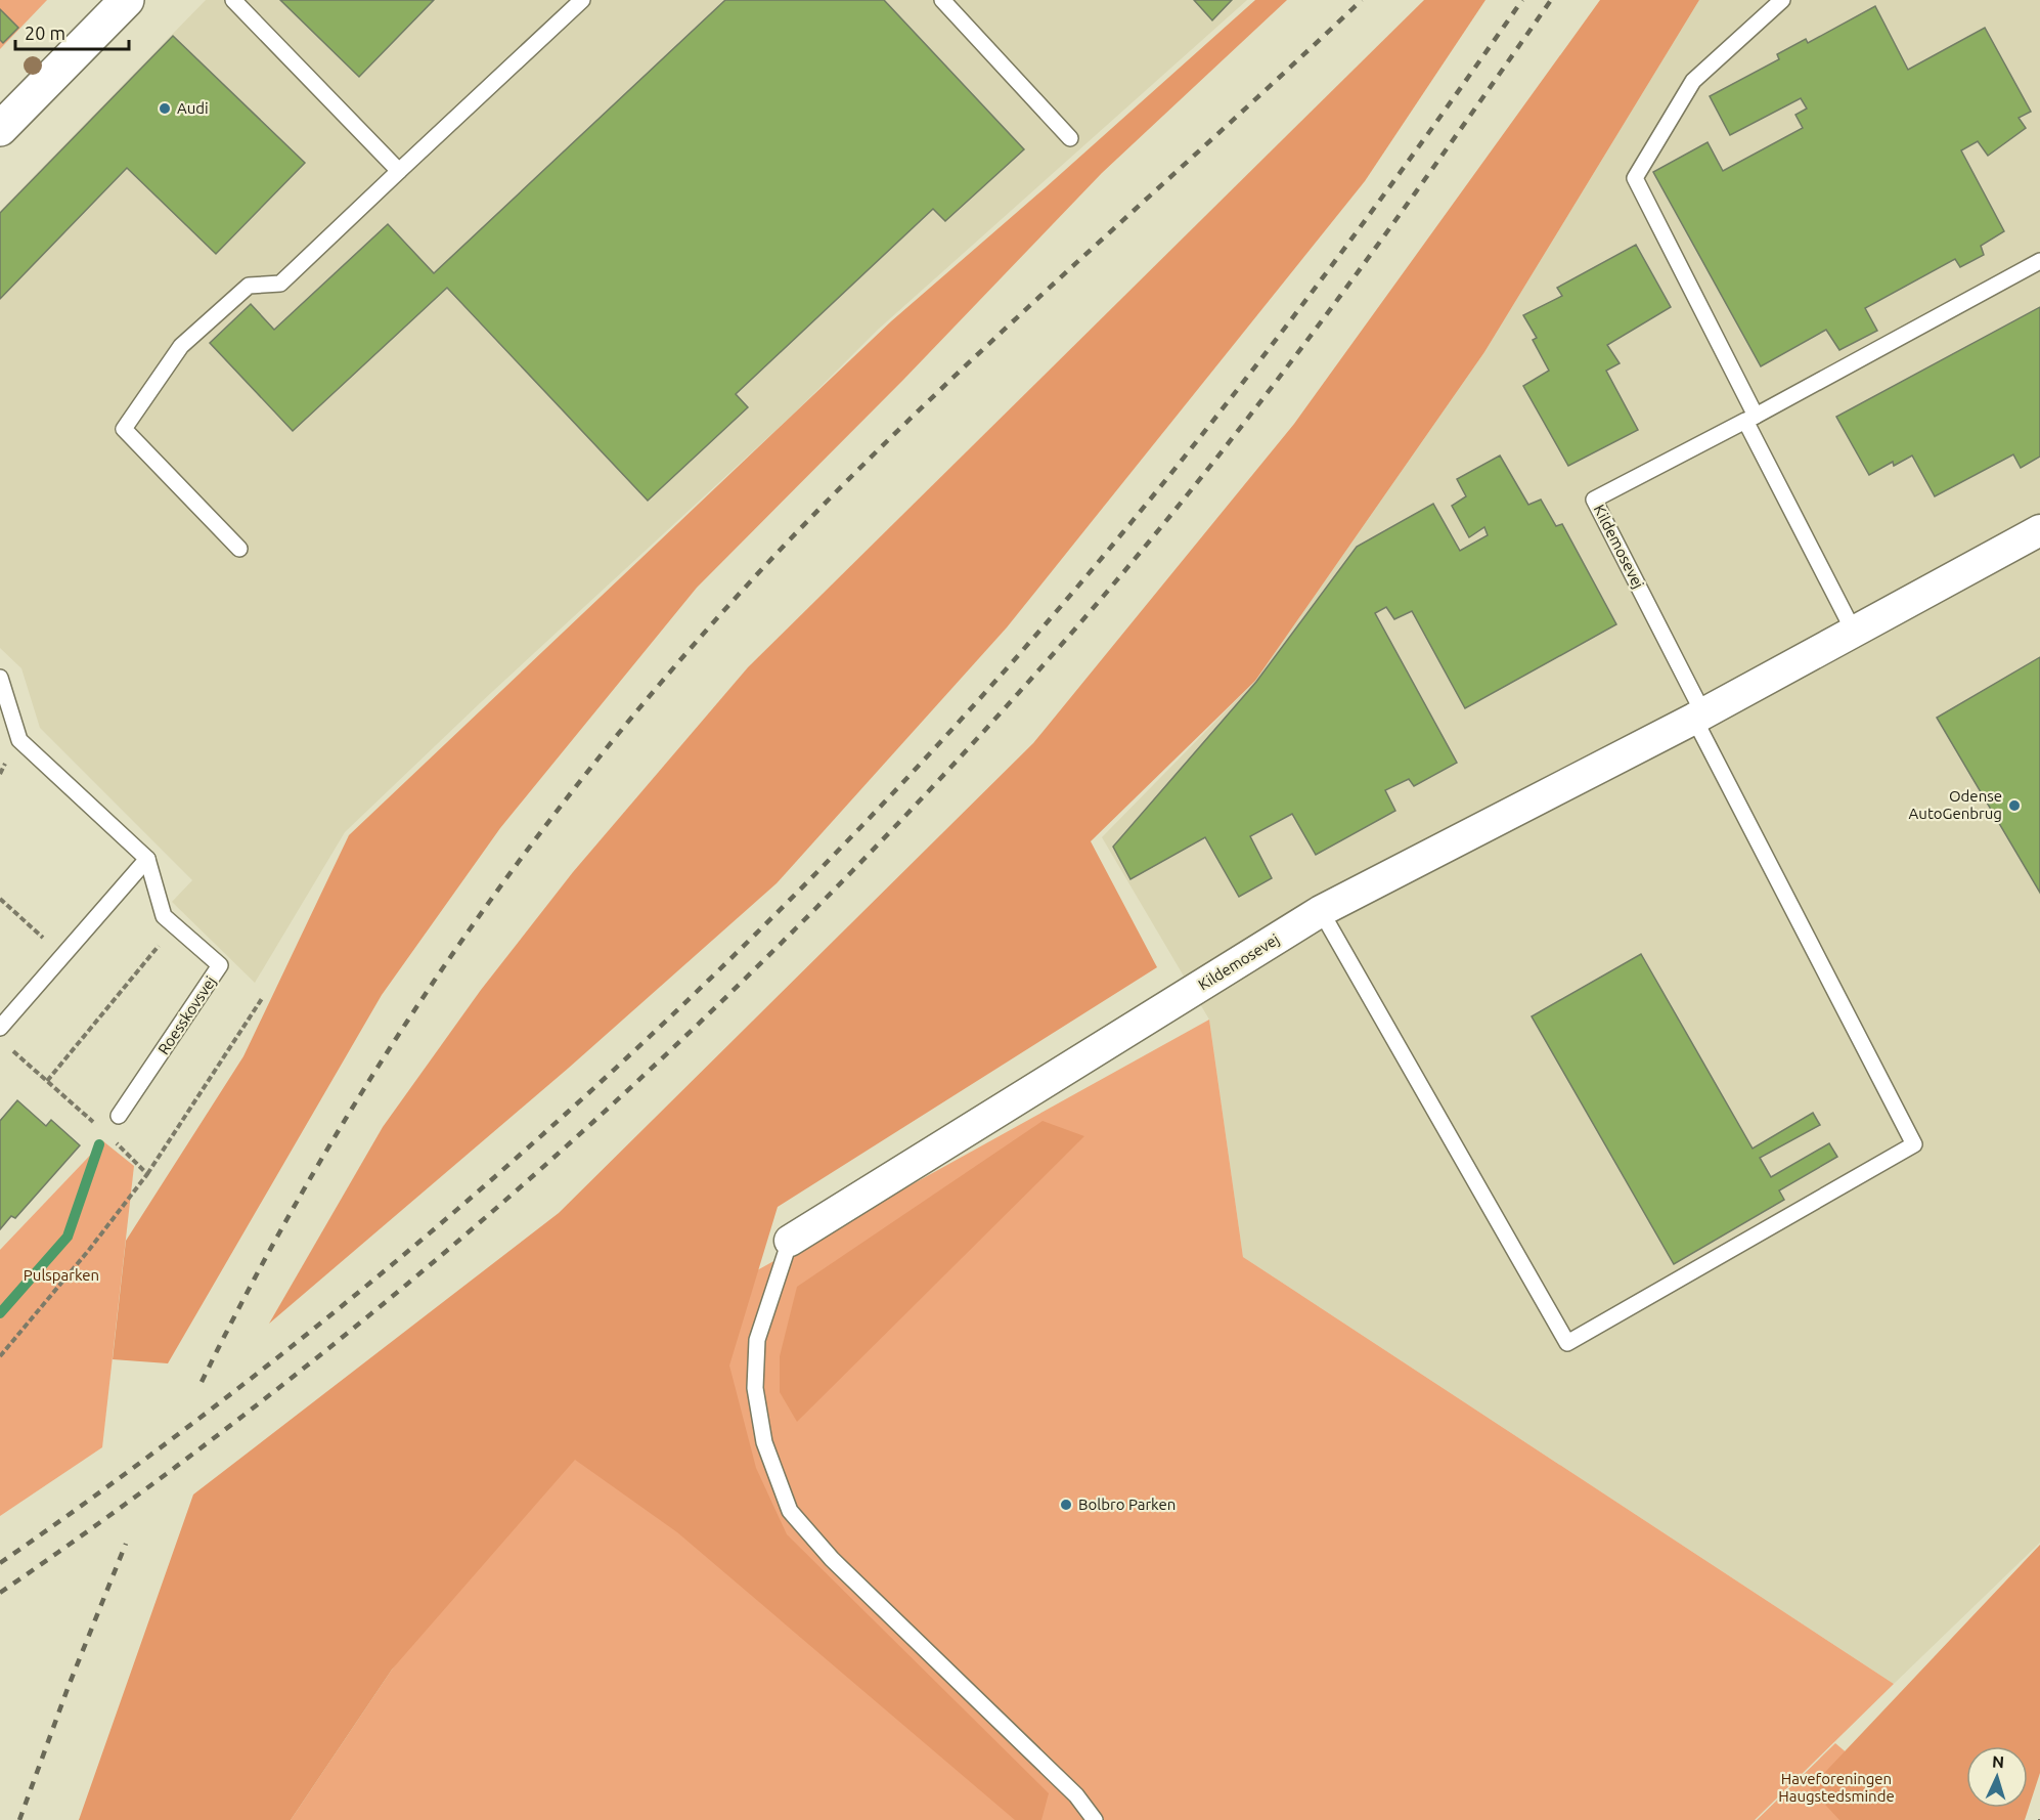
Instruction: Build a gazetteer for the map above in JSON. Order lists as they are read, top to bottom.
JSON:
{
  "streets": {
    "street": ["Kildemosevej"],
    "lane": ["Roesskovsvej"]
  },
  "parks": ["Pulsparken", "Haveforeningen Haugstedsminde"],
  "places": ["Audi", "Odense AutoGenbrug", "Bolbro Parken"],
  "scale_bar": "20 m",
  "north": "top"
}
